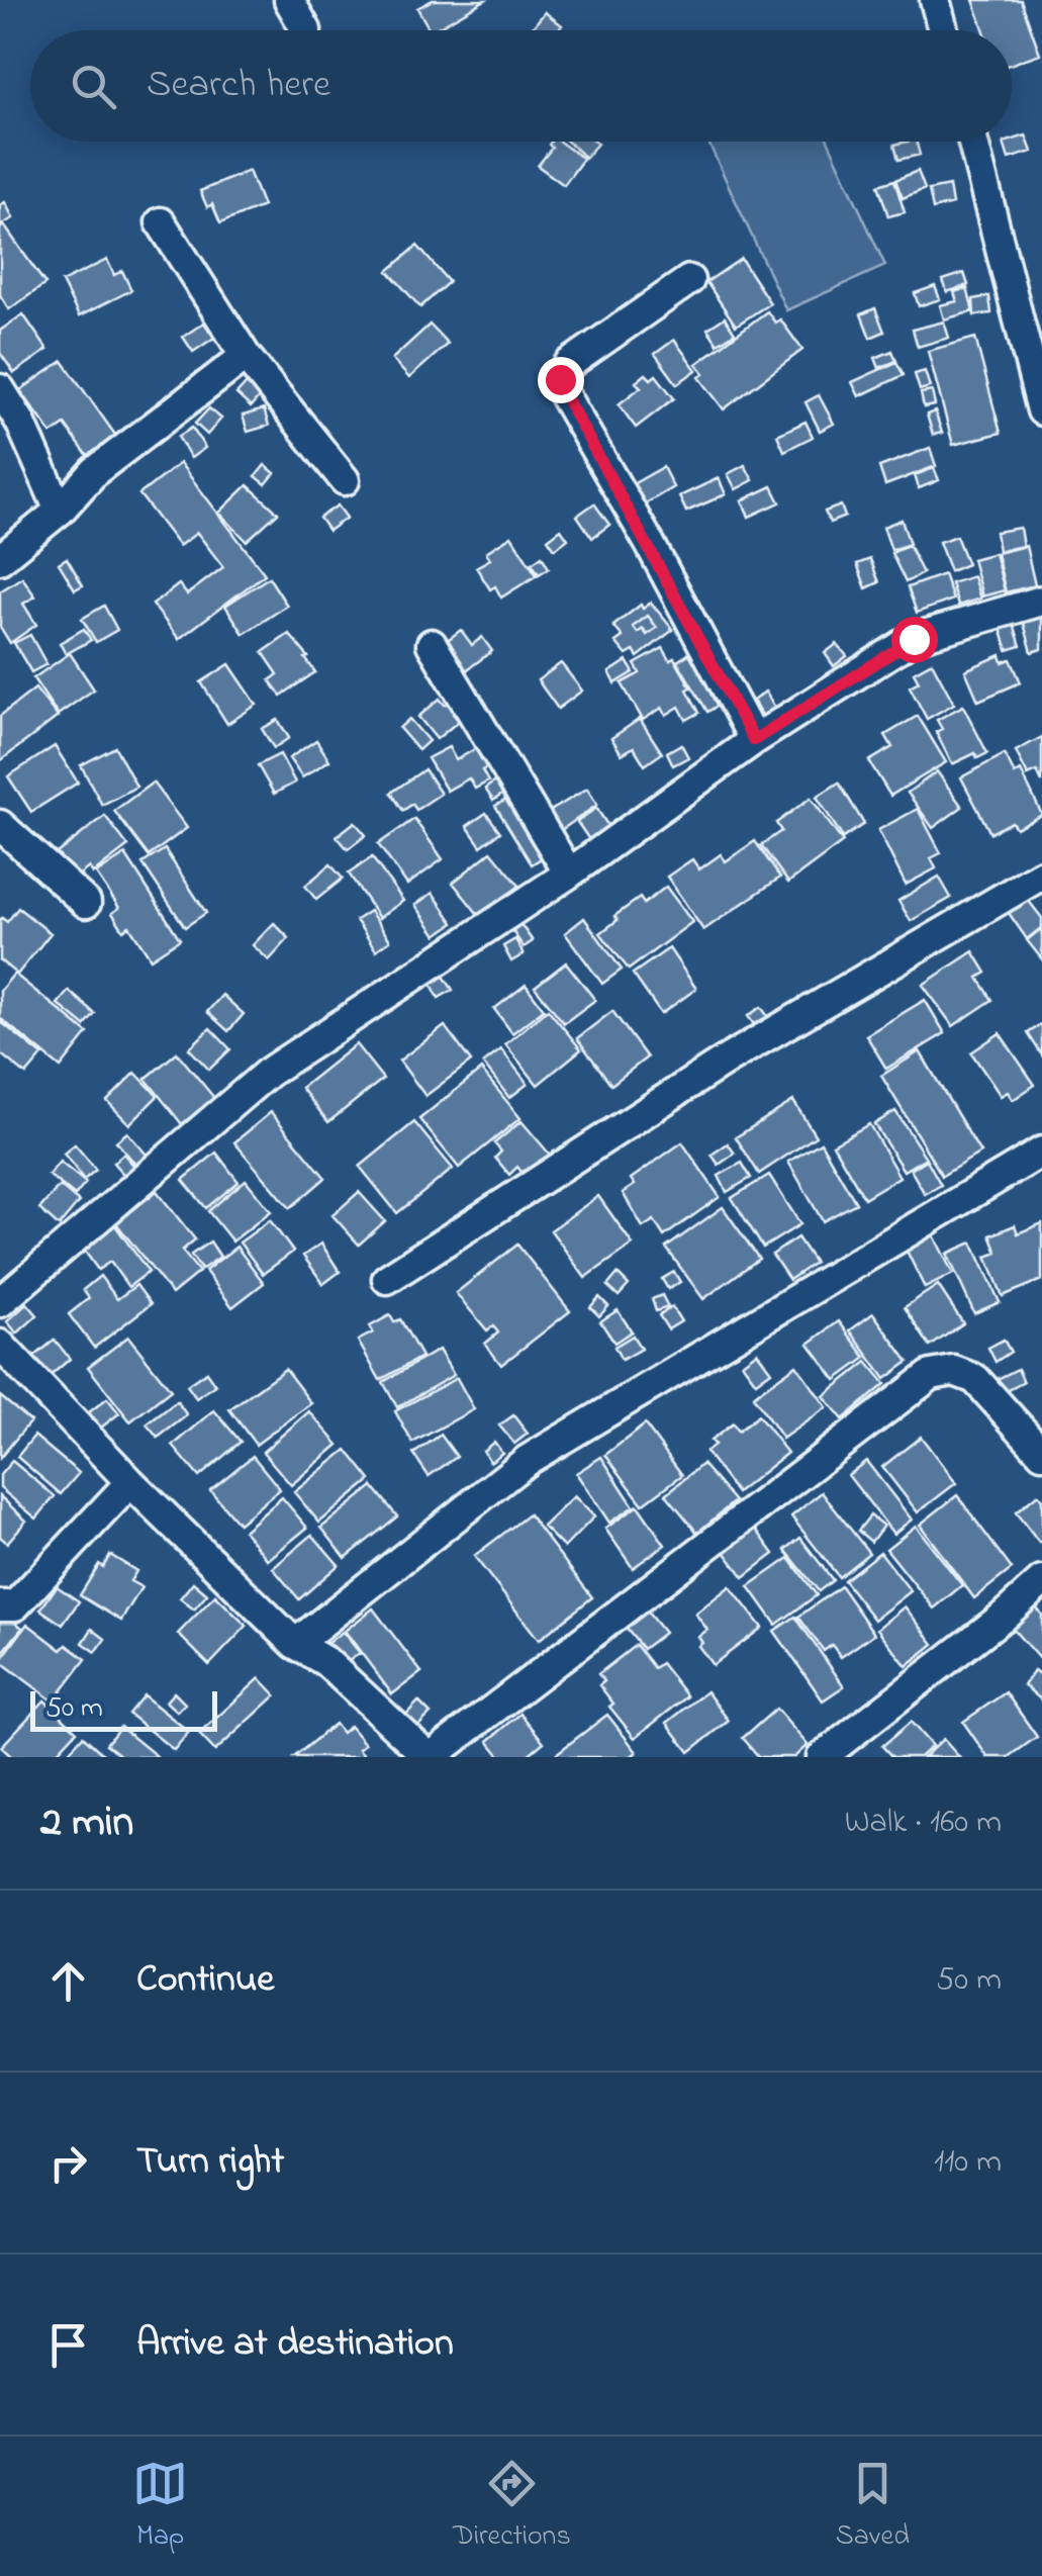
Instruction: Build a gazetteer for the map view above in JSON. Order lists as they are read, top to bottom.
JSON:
{
  "scale_bar": "50 m",
  "page": {
    "search": "Search here",
    "scale": "50 m",
    "heading": ["2 min", "Walk · 160 m"],
    "list": [
      ["Continue", "50 m"],
      ["Turn right", "110 m"],
      "Arrive at destination"
    ],
    "nav": ["Map", "Directions", "Saved"]
  }
}
